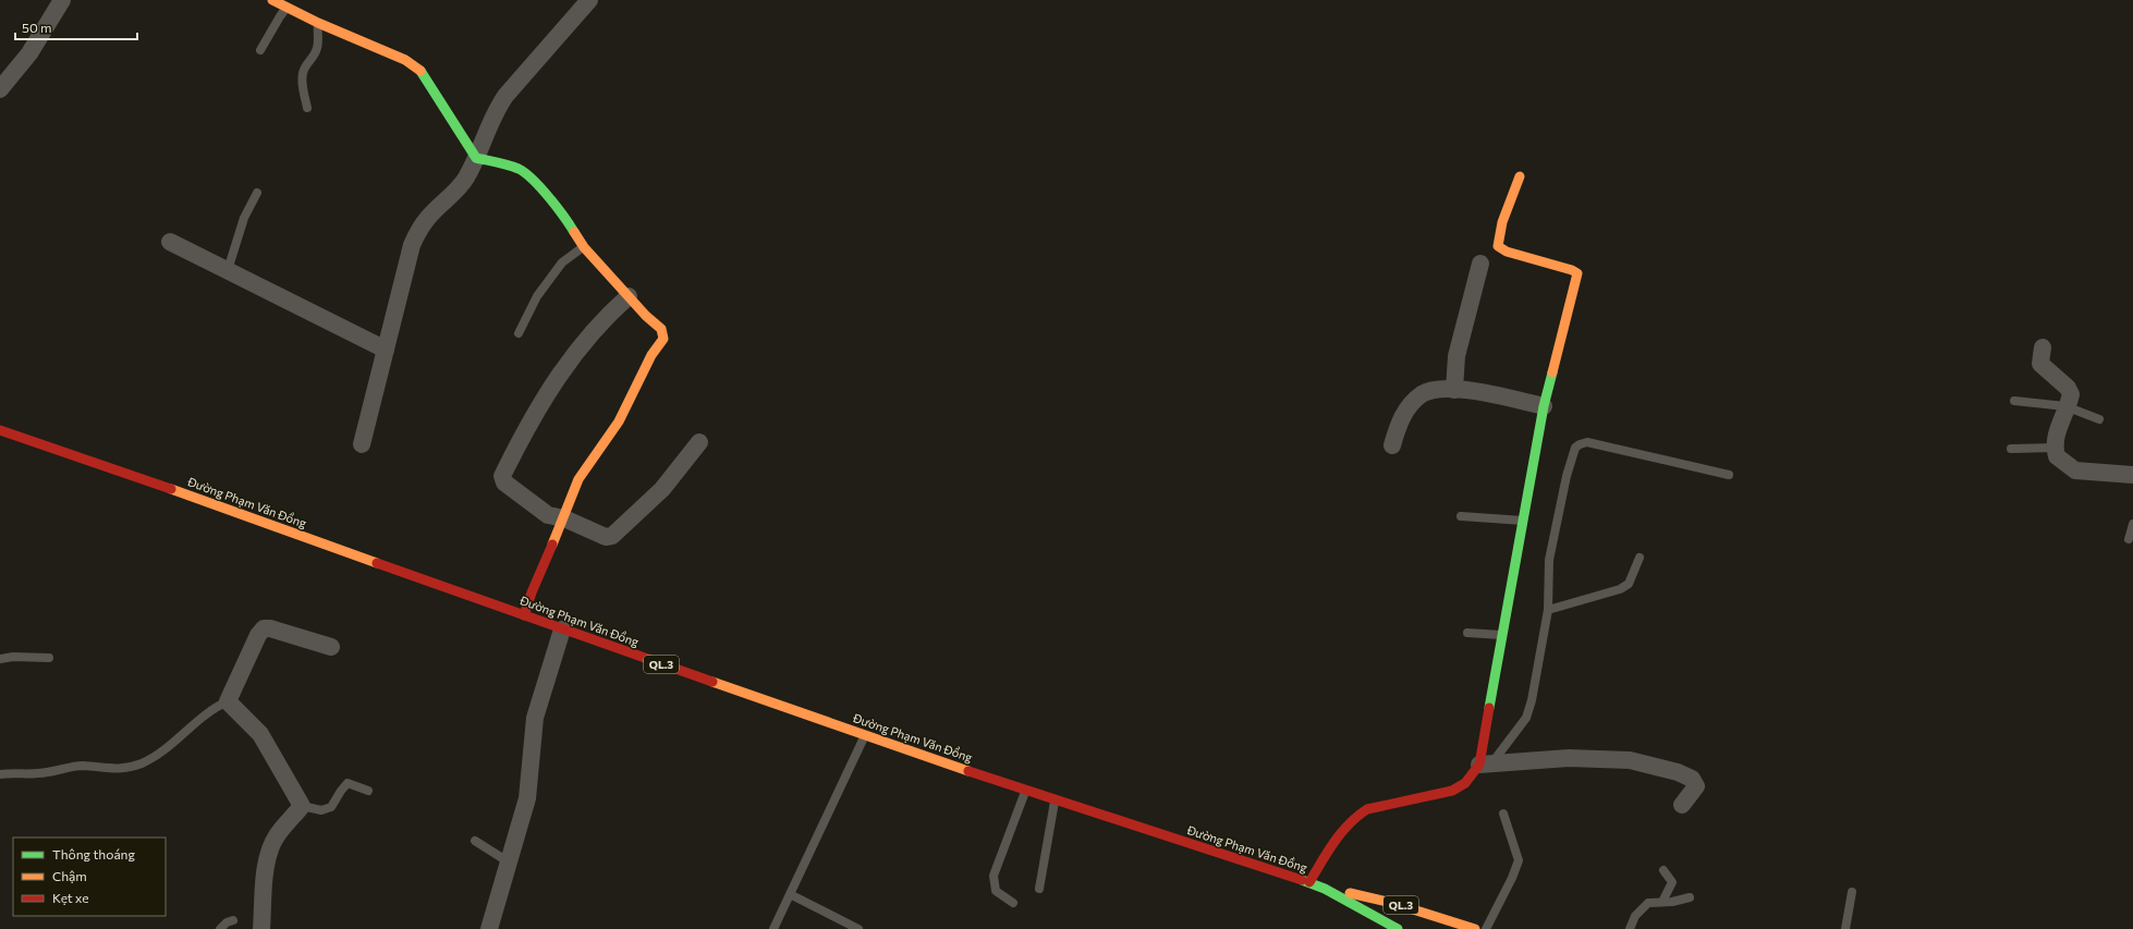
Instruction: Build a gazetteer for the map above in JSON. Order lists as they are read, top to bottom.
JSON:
{
  "streets": {
    "main road": ["Đường Phạm Văn Đồng", "QL.3"]
  },
  "legend": ["Thông thoáng", "Chậm", "Kẹt xe"],
  "scale_bar": "50 m"
}
